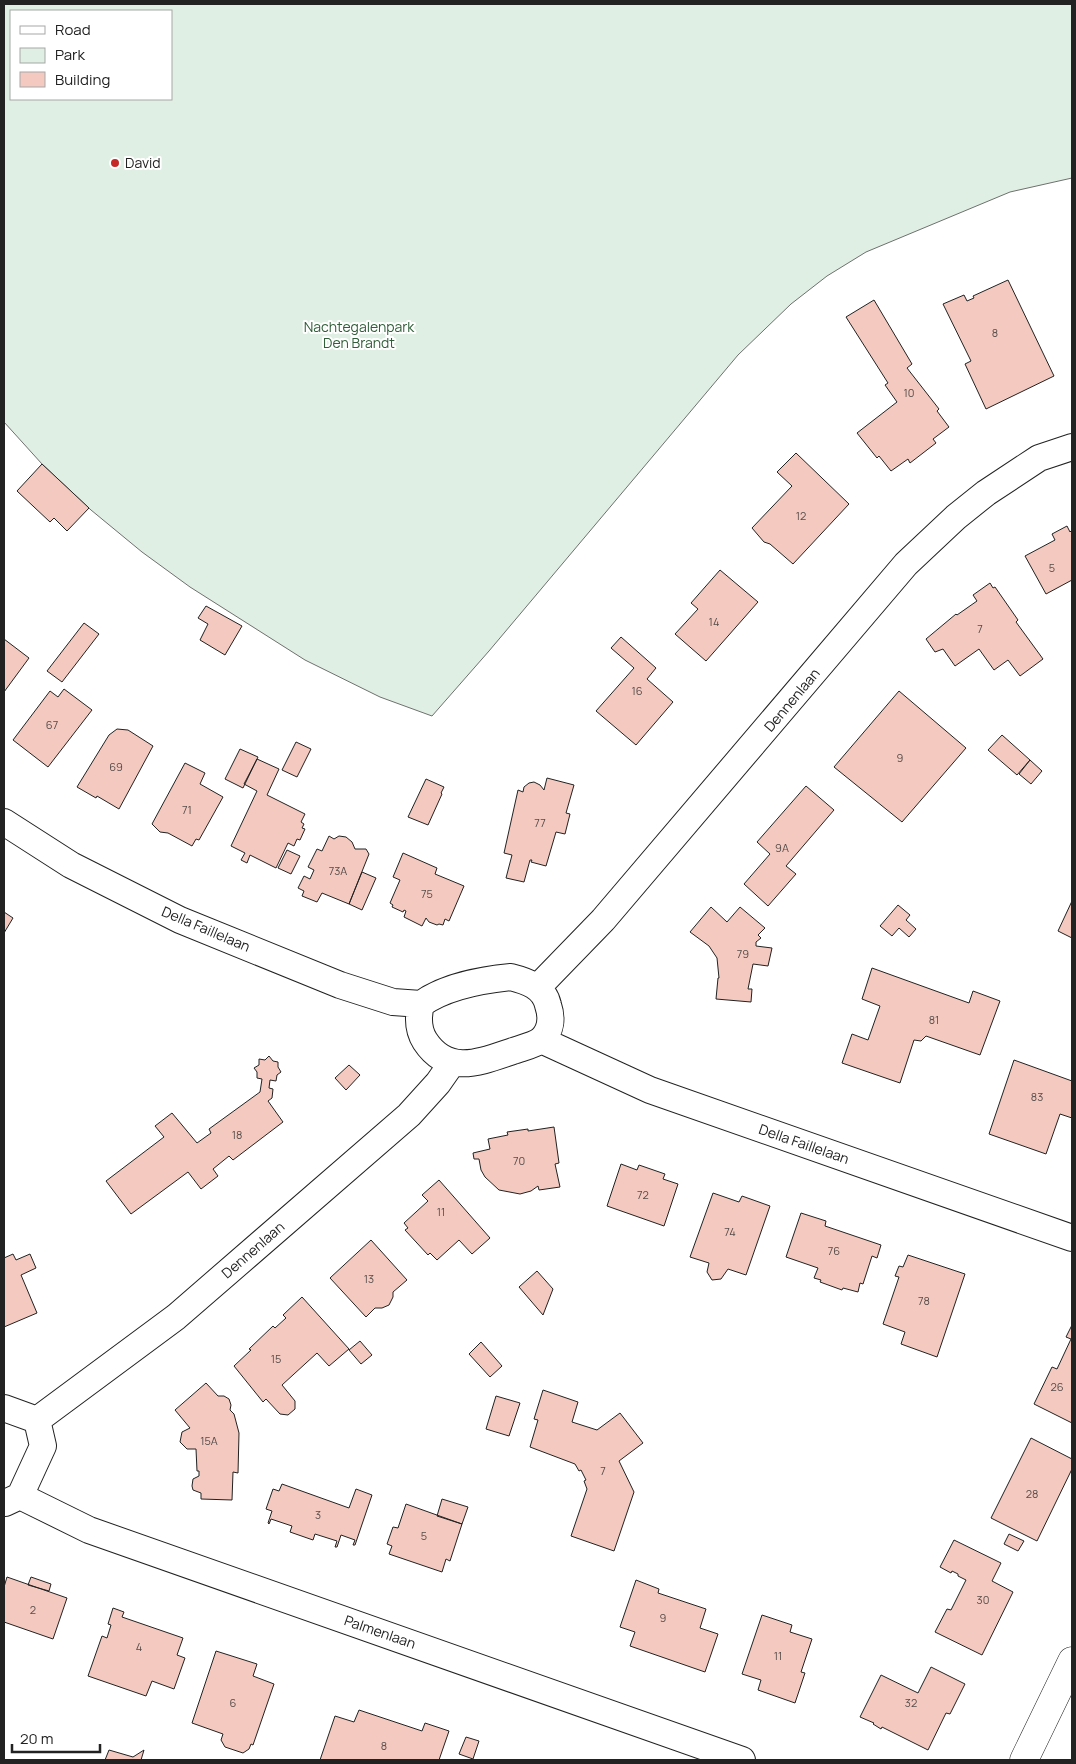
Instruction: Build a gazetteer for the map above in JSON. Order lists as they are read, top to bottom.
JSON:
{
  "streets": {
    "street": ["Dennenlaan", "Della Faillelaan", "Palmenlaan"]
  },
  "crossings": [
    ["Dennenlaan", "Della Faillelaan"]
  ],
  "parks": ["Nachtegalenpark Den Brandt"],
  "places": ["David"],
  "house_numbers": [
    "8",
    "10",
    "12",
    "5",
    "14",
    "7",
    "16",
    "67",
    "9",
    "69",
    "71",
    "77",
    "9A",
    "73A",
    "75",
    "79",
    "81",
    "83",
    "18",
    "70",
    "72",
    "11",
    "74",
    "76",
    "13",
    "78",
    "15",
    "26",
    "15A",
    "7",
    "28",
    "3",
    "5",
    "30",
    "2",
    "9",
    "4",
    "11",
    "6",
    "32",
    "8"
  ],
  "legend": ["Road", "Park", "Building"],
  "scale_bar": "20 m"
}
